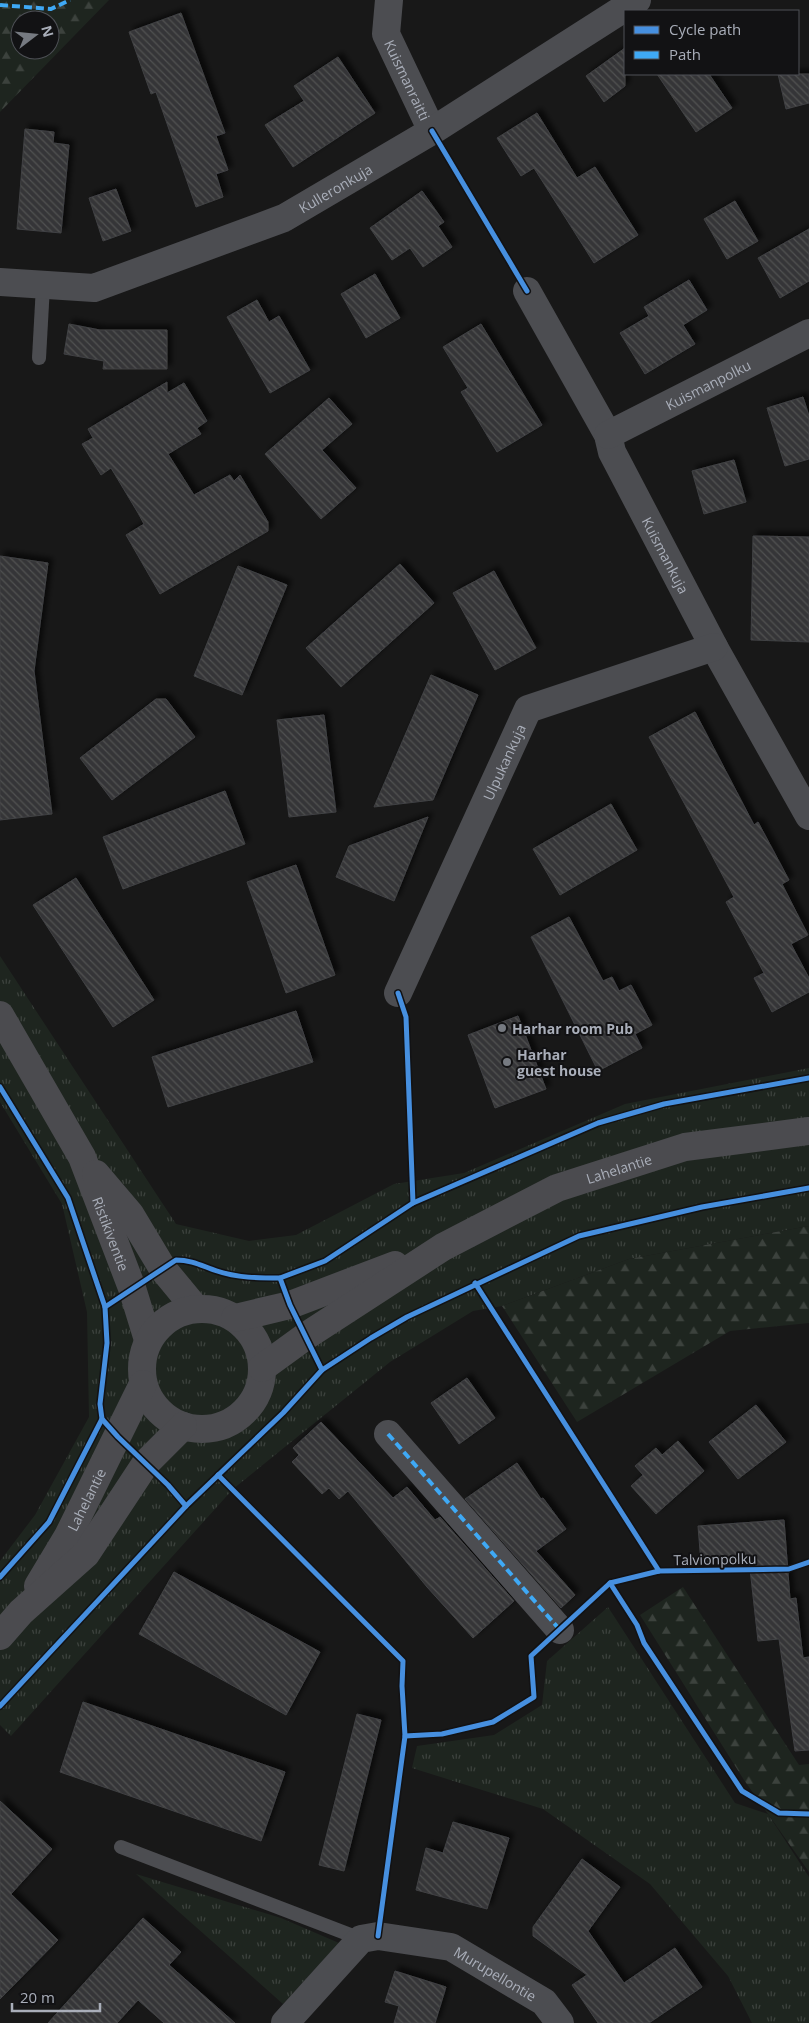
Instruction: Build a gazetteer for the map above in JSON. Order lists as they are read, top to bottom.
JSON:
{
  "streets": {
    "main road": ["Lahelantie", "Ristikiventie"],
    "street": [
      "Kuismanraitti",
      "Kulleronkuja",
      "Kuismanpolku",
      "Kuismankuja",
      "Ulpukankuja",
      "Murupellontie"
    ],
    "cycle path": ["Talvionpolku"]
  },
  "crossings": [
    ["Kuismanraitti", "Kulleronkuja"],
    ["Kuismanpolku", "Kuismankuja"],
    ["Kuismankuja", "Ulpukankuja"],
    ["Lahelantie", "Ristikiventie"]
  ],
  "places": ["Harhar room Pub", "Harhar guest house"],
  "legend": ["Cycle path", "Path"],
  "scale_bar": "20 m",
  "north": "right"
}
